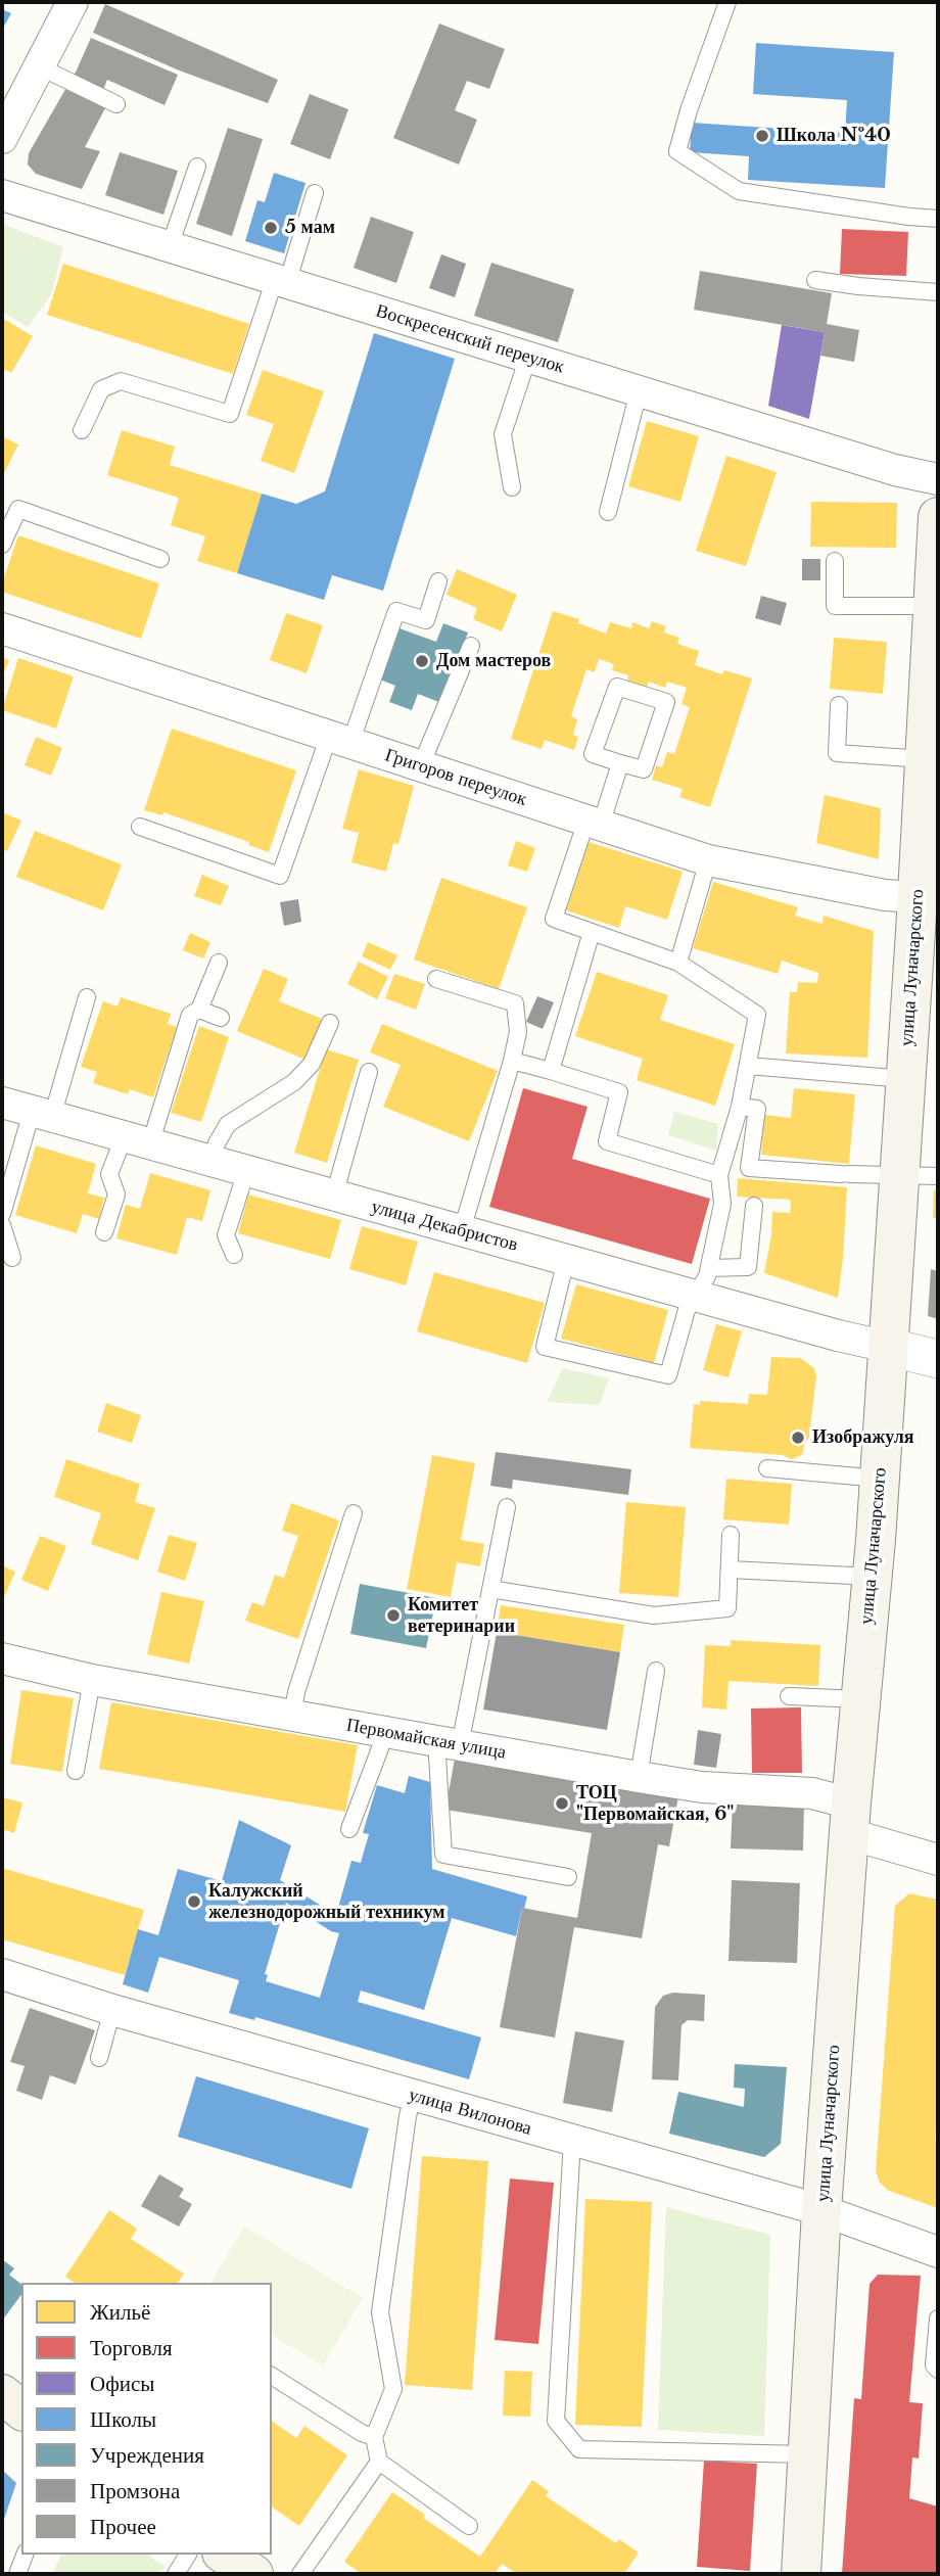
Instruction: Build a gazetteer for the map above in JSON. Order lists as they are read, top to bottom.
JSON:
{
  "streets": {
    "main road": ["улица Луначарского"],
    "street": [
      "Воскресенский переулок",
      "Григоров переулок",
      "улица Декабристов",
      "Первомайская улица",
      "улица Вилонова"
    ]
  },
  "crossings": [
    ["Григоров переулок", "улица Луначарского"],
    ["улица Луначарского", "улица Декабристов"],
    ["улица Луначарского", "Первомайская улица"],
    ["улица Луначарского", "улица Вилонова"]
  ],
  "places": [
    "Школа №40",
    "5 мам",
    "Дом мастеров",
    "Изображуля",
    "Комитет ветеринарии",
    "ТОЦ \"Первомайская, 6\"",
    "Калужский железнодорожный техникум"
  ],
  "legend": [
    "Жильё",
    "Торговля",
    "Офисы",
    "Школы",
    "Учреждения",
    "Промзона",
    "Прочее"
  ]
}
